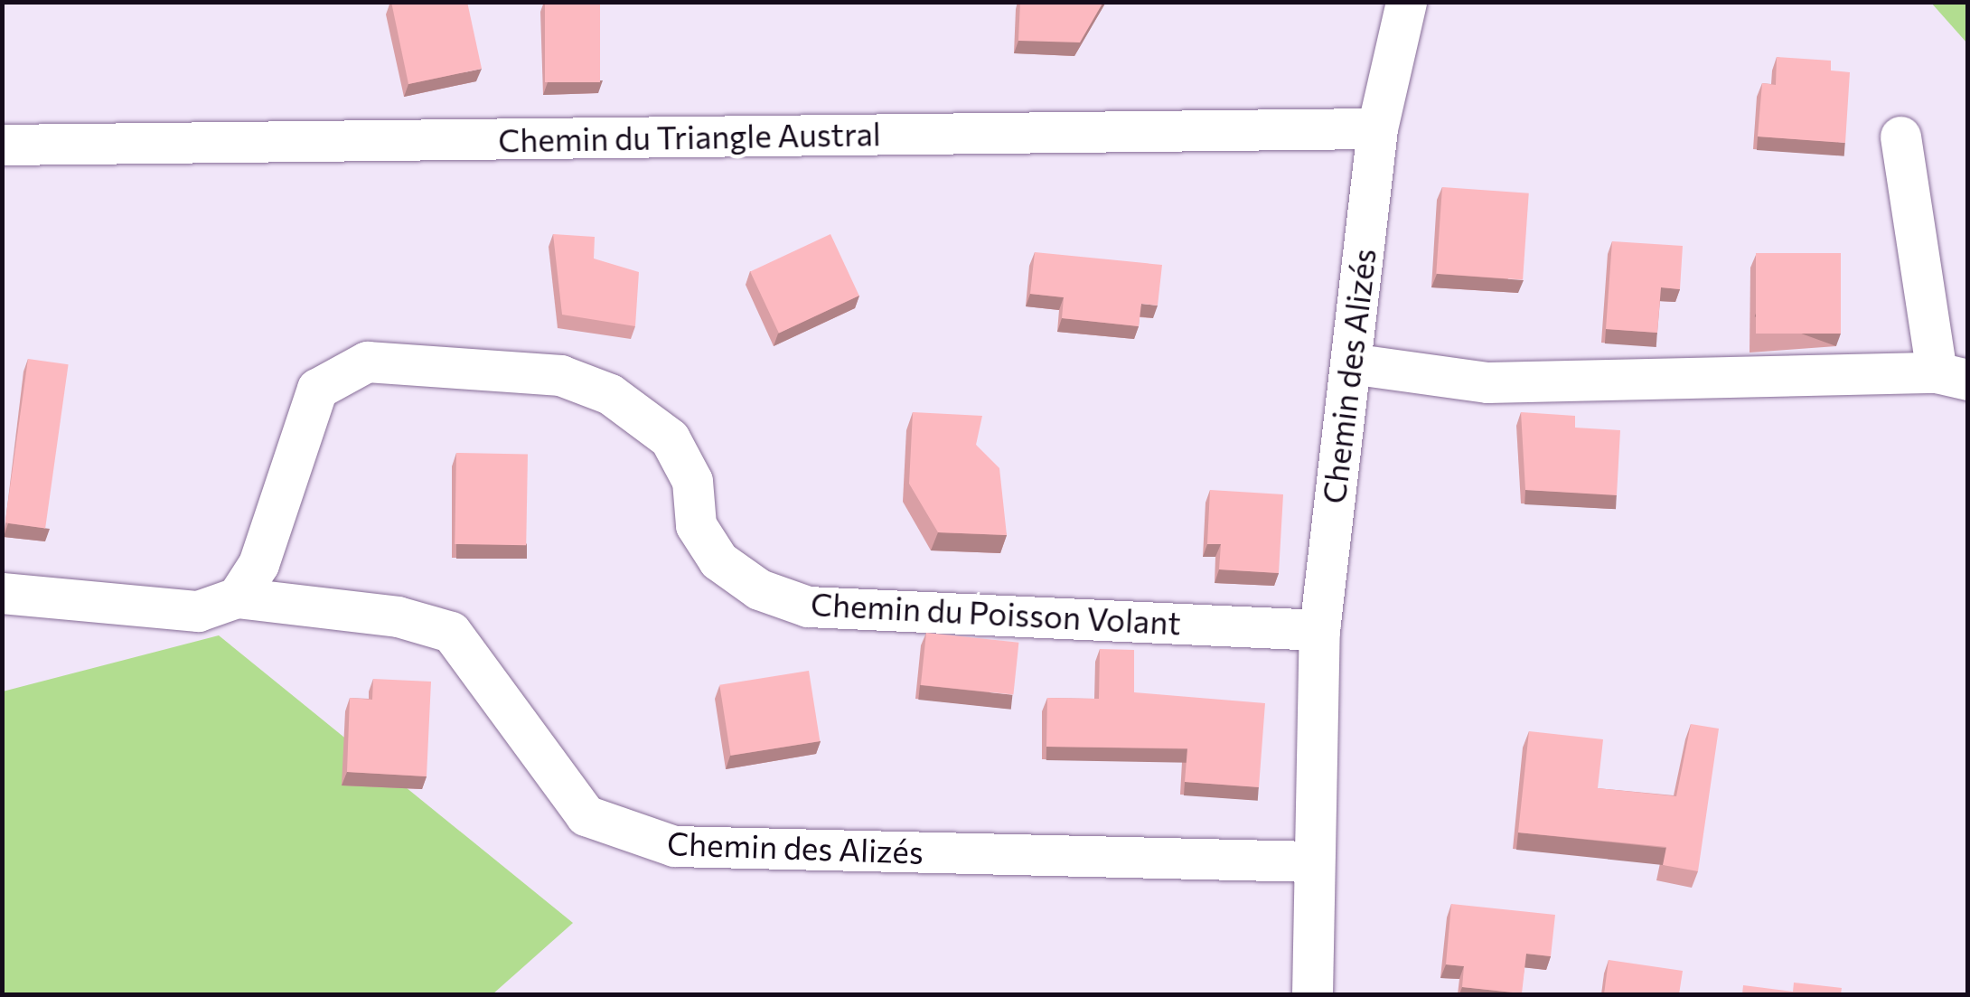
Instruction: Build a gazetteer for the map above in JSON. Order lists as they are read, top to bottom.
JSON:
{
  "streets": {
    "street": ["Chemin du Triangle Austral", "Chemin des Alizés", "Chemin du Poisson Volant"]
  },
  "crossings": [
    ["Chemin du Triangle Austral", "Chemin des Alizés"],
    ["Chemin des Alizés", "Chemin du Poisson Volant"]
  ]
}
